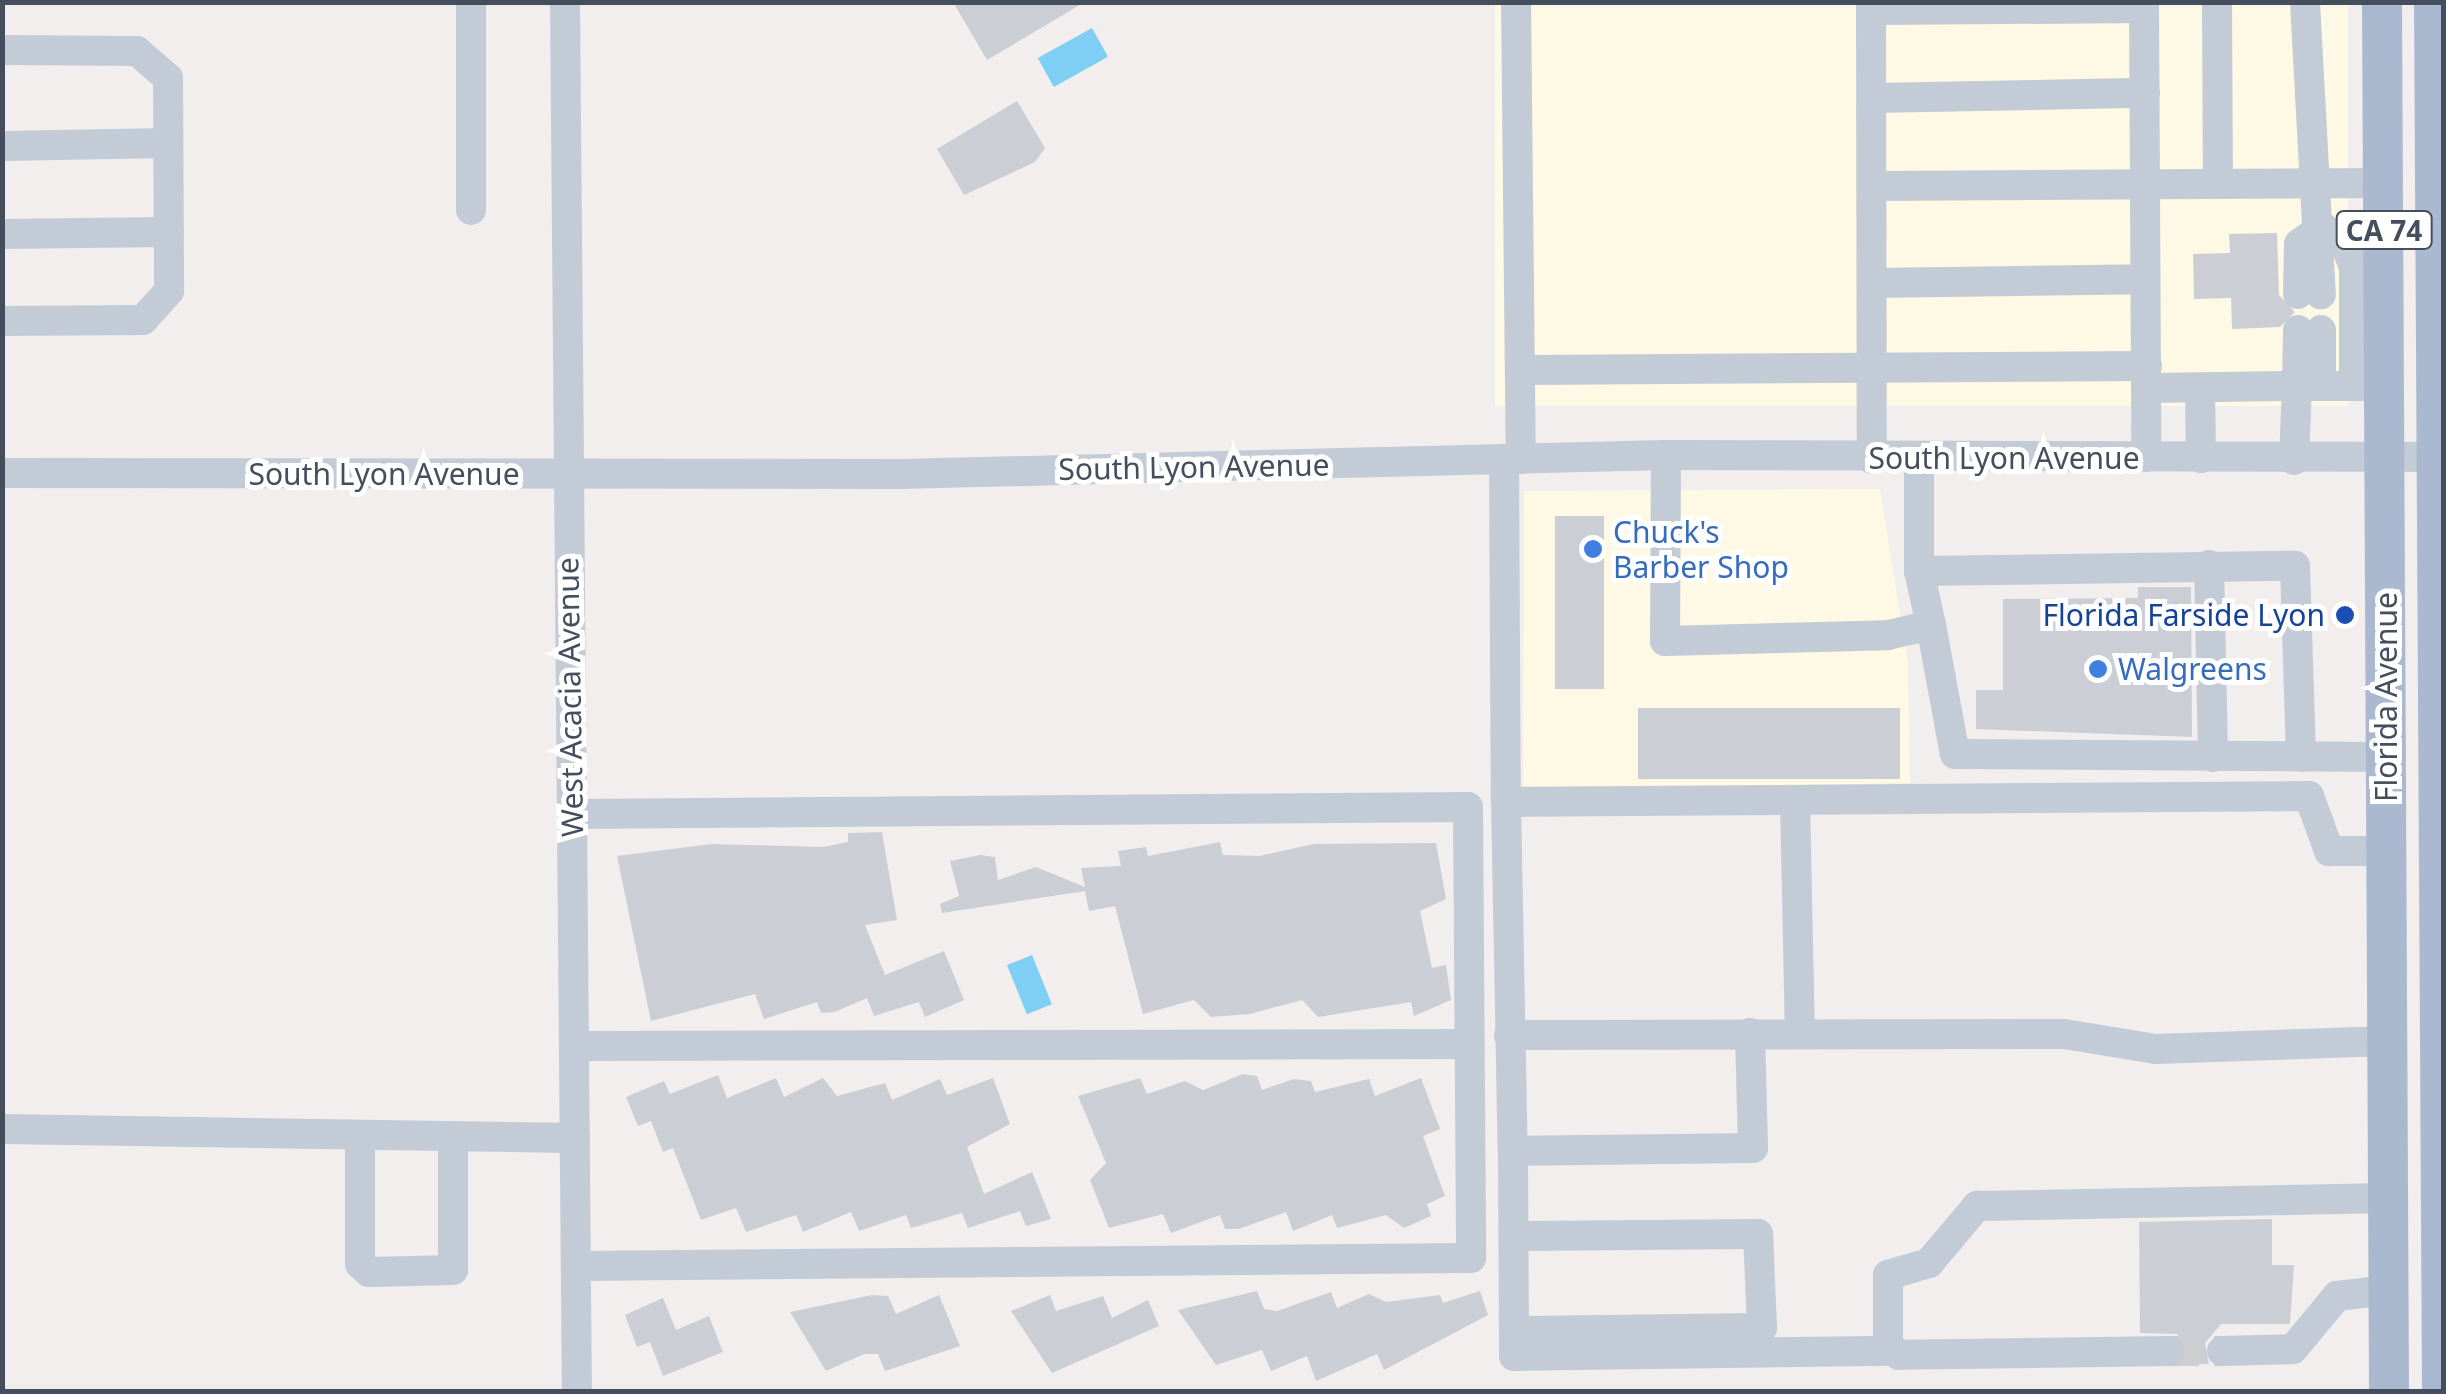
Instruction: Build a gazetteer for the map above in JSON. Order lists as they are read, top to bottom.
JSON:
{
  "streets": {
    "main road": ["CA 74", "Florida Avenue"],
    "street": ["South Lyon Avenue", "West Acacia Avenue"]
  },
  "crossings": [
    ["South Lyon Avenue", "West Acacia Avenue"],
    ["South Lyon Avenue", "Florida Avenue"]
  ],
  "places": ["Chuck's Barber Shop", "Florida Farside Lyon", "Walgreens"]
}
